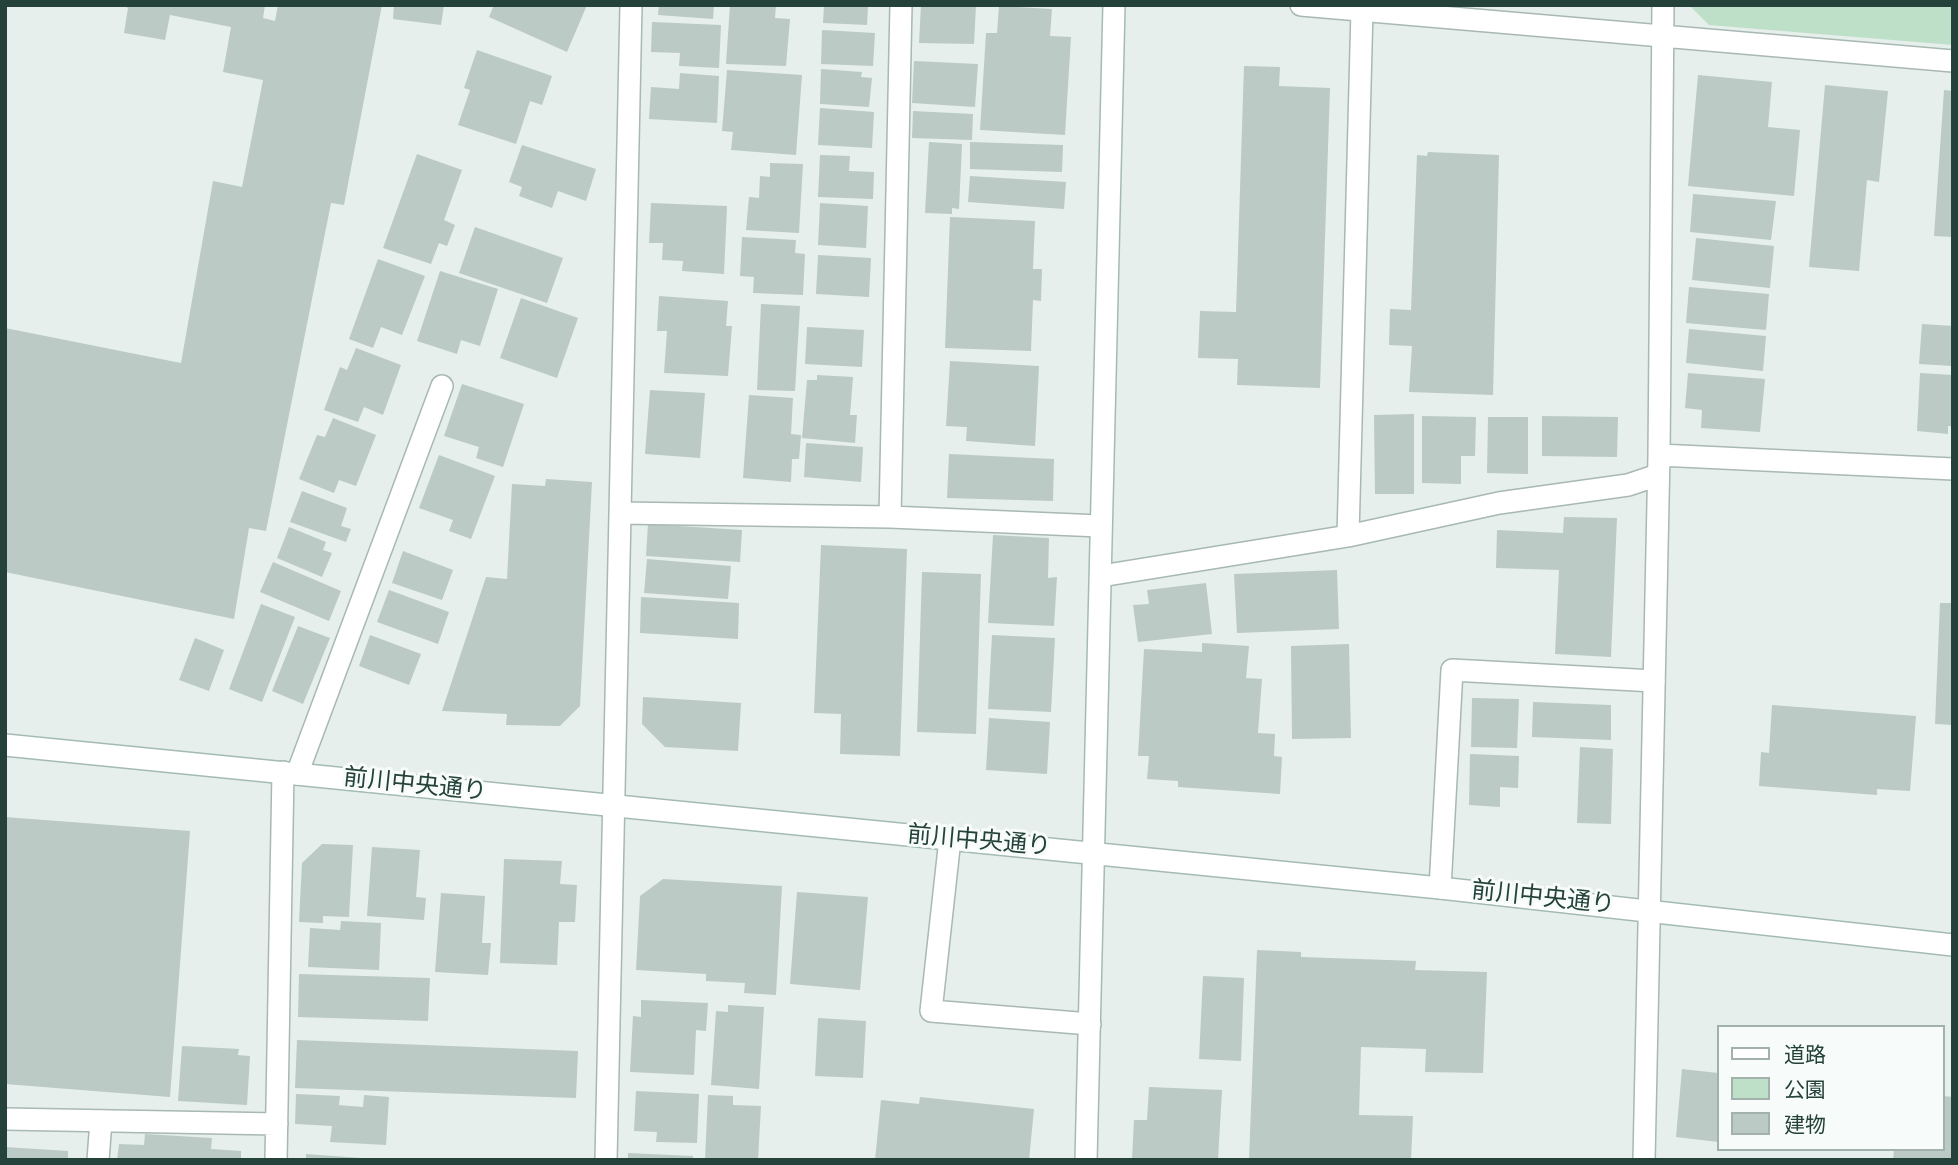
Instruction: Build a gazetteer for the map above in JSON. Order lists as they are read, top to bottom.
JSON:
{
  "streets": {
    "street": ["前川中央通り"]
  },
  "legend": ["道路", "公園", "建物"]
}
